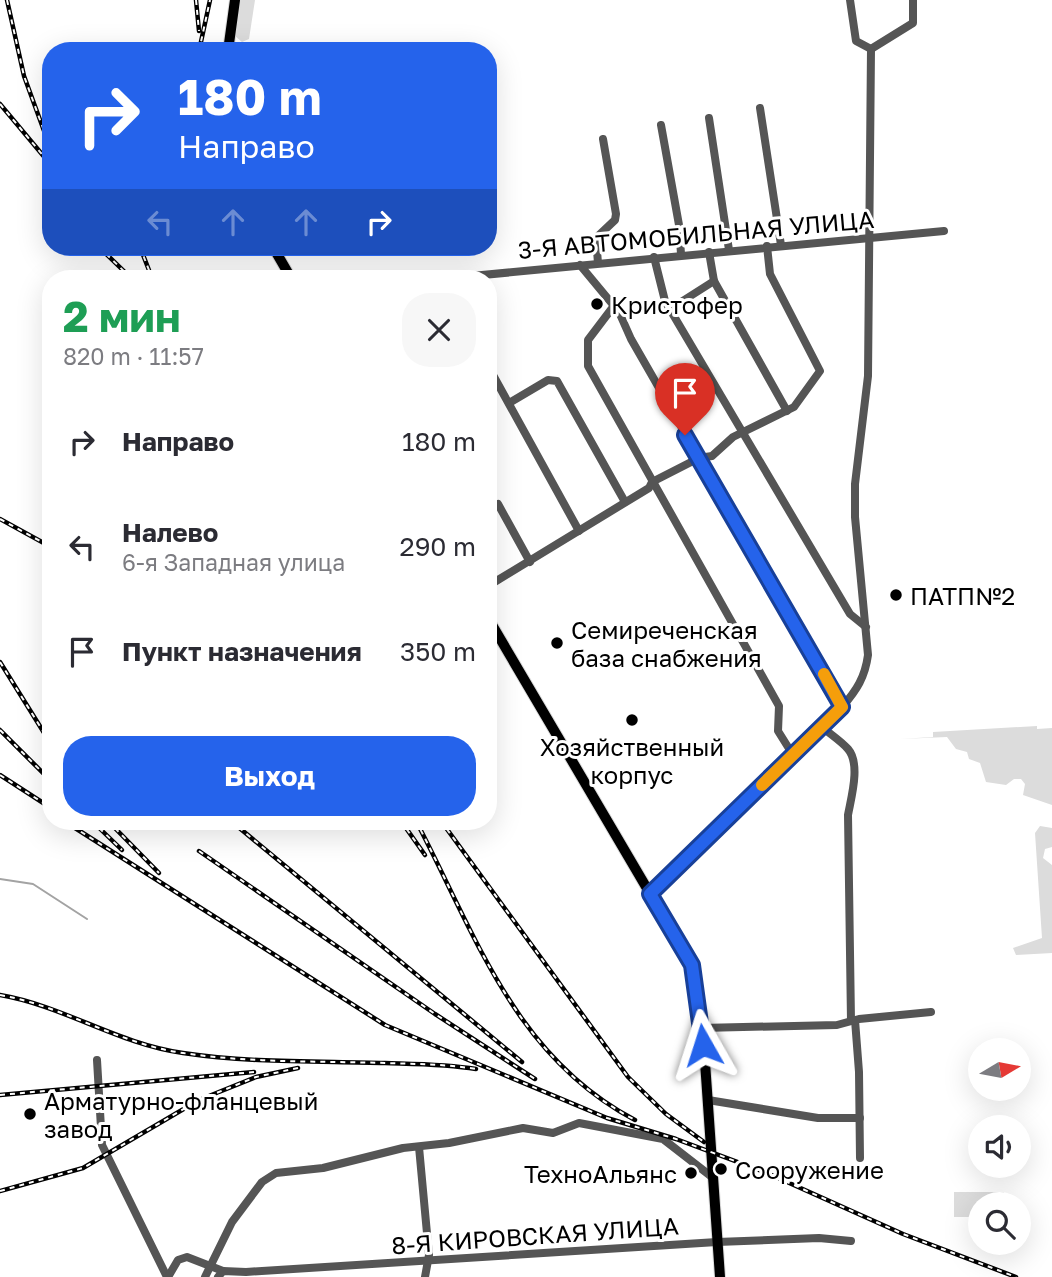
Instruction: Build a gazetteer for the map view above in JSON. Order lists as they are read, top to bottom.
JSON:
{
  "streets": {
    "street": ["3-Я АВТОМОБИЛЬНАЯ УЛИЦА", "8-Я КИРОВСКАЯ УЛИЦА"]
  },
  "places": [
    "Кристофер",
    "ПАТП№2",
    "Семиреченская база снабжения",
    "Хозяйственный корпус",
    "Арматурно-фланцевый завод",
    "Сооружение",
    "ТехноАльянс"
  ],
  "north": "right",
  "page": {
    "turn": ["180 m", "Направо"],
    "heading": ["2 мин", "820 m · 11:57"],
    "list": [
      {
        "name": "Направо",
        "value": "180 m"
      },
      {
        "name": "Налево",
        "note": "6-я Западная улица",
        "value": "290 m"
      },
      {
        "name": "Пункт назначения",
        "value": "350 m"
      }
    ],
    "buttons": "Выход"
  }
}
